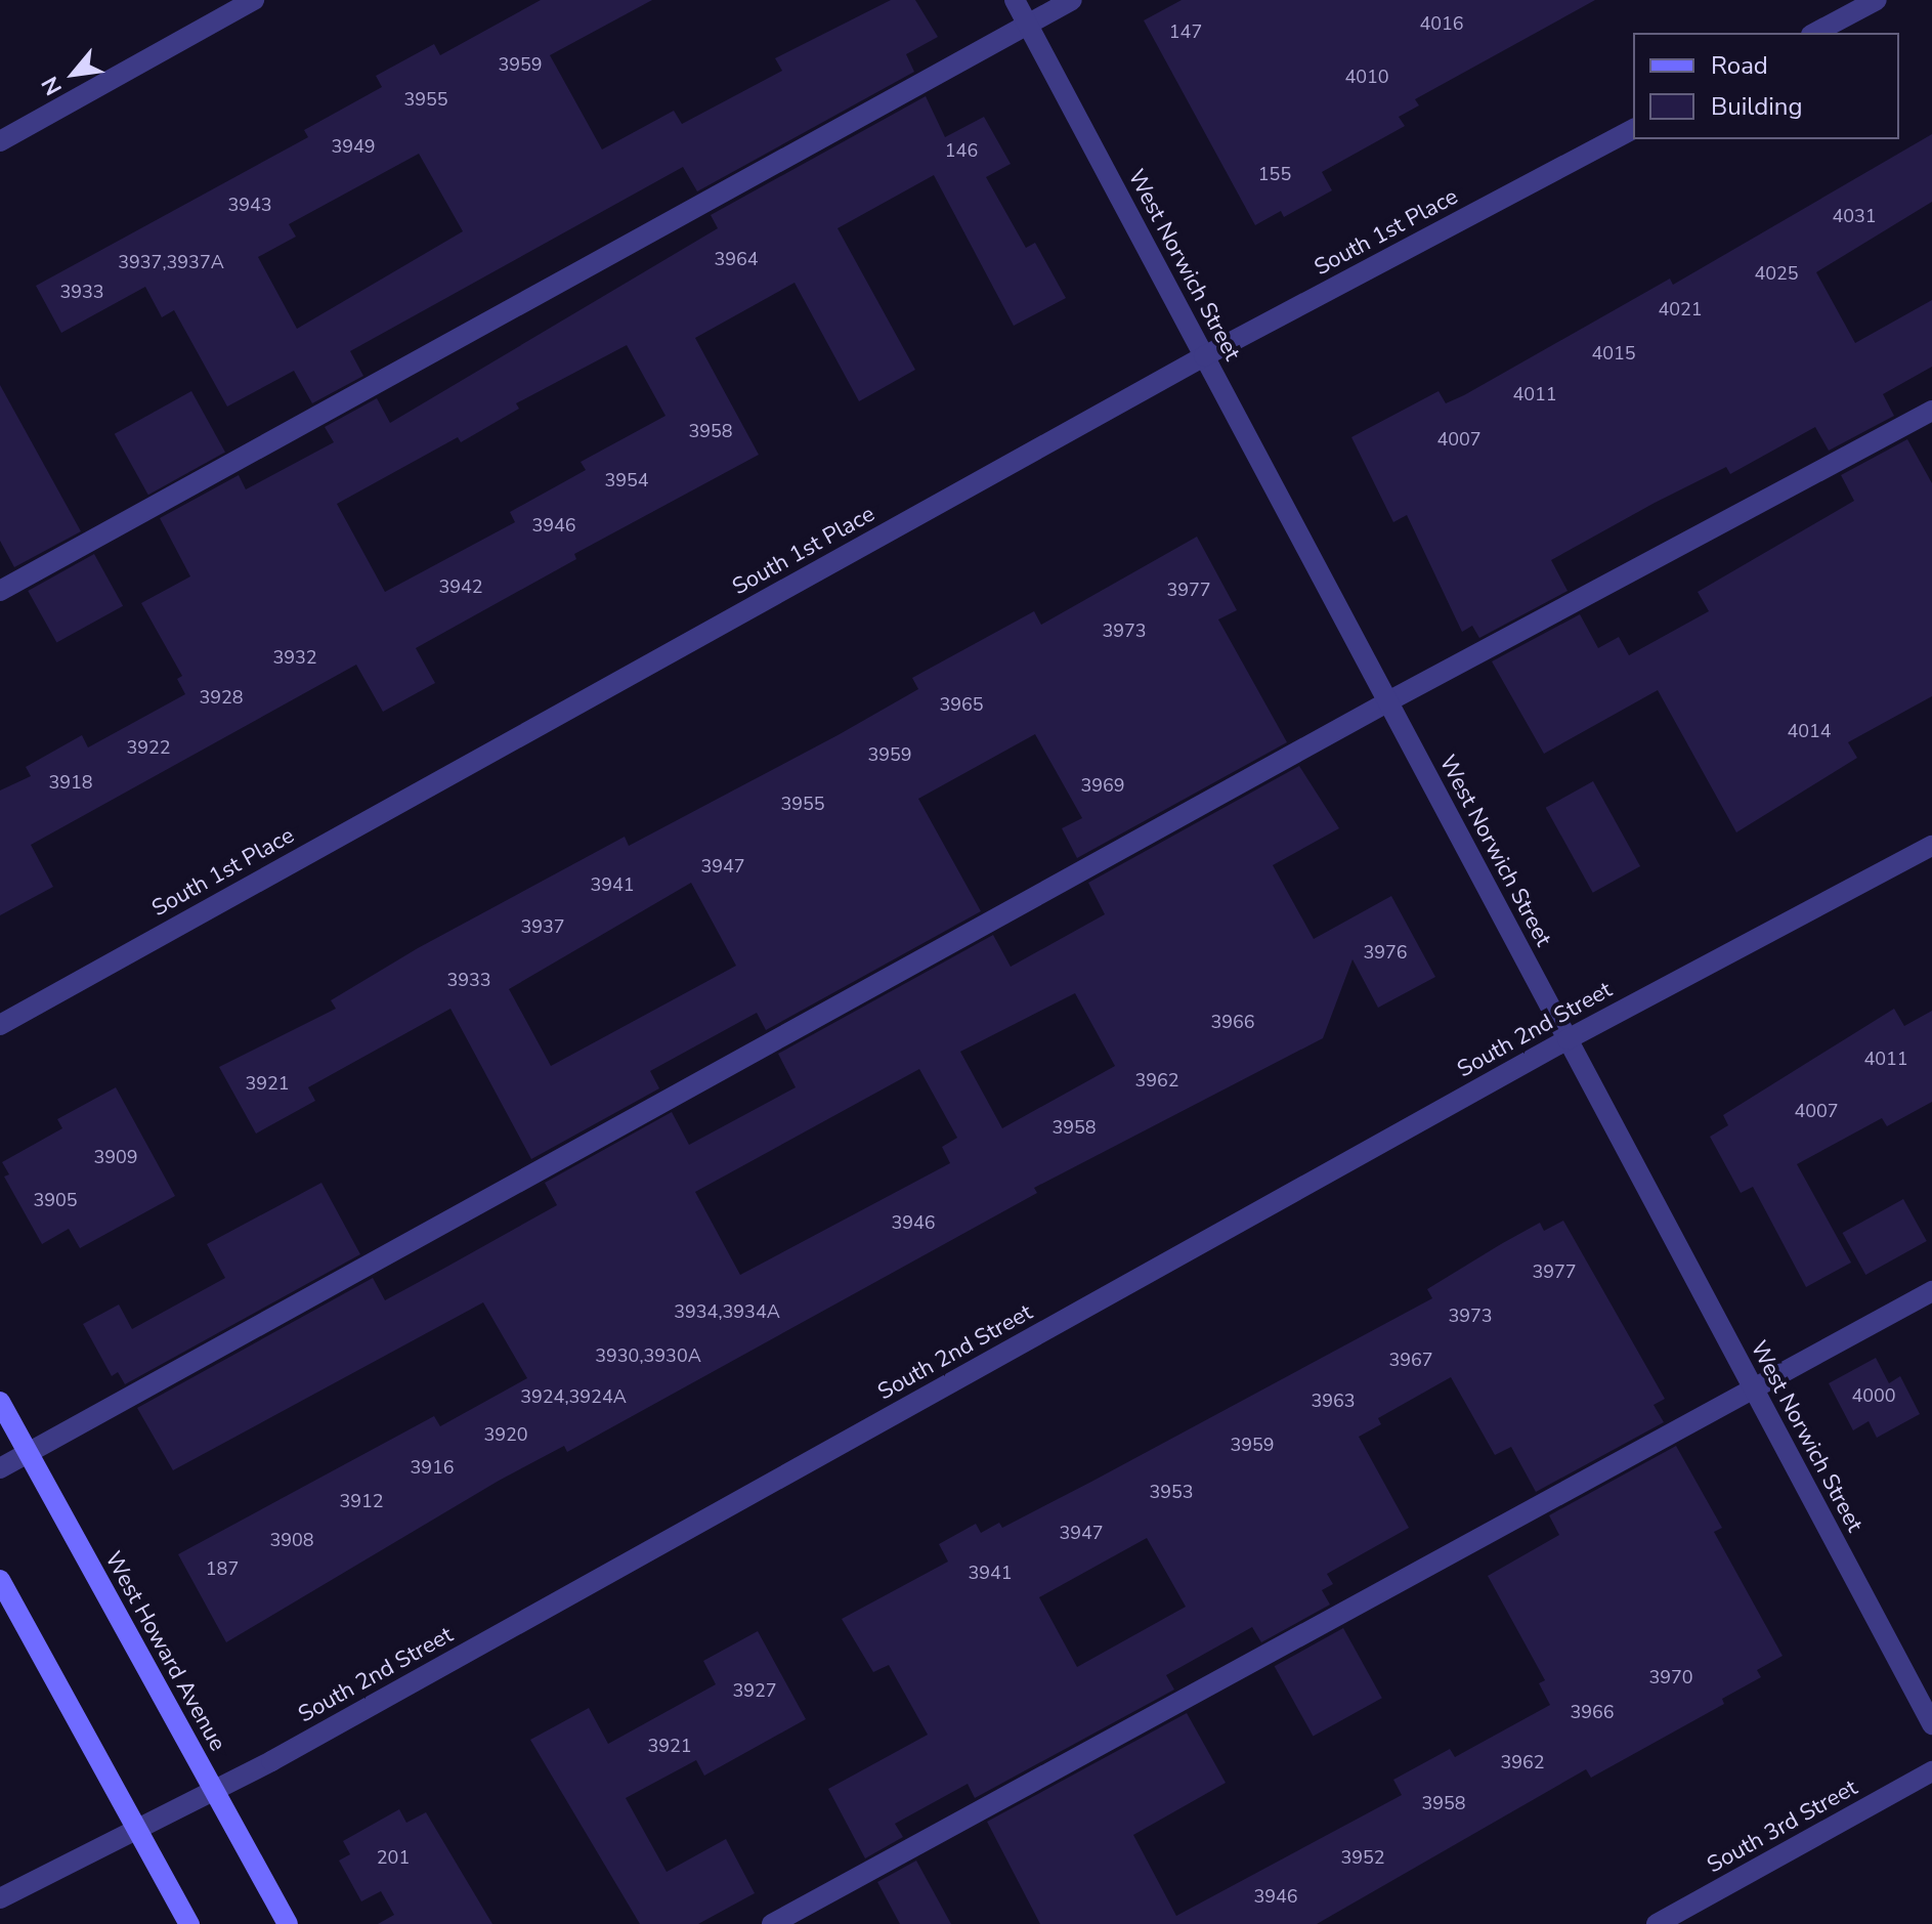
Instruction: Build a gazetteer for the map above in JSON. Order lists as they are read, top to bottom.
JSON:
{
  "streets": {
    "main road": ["West Howard Avenue"],
    "street": [
      "South 1st Place",
      "West Norwich Street",
      "South 2nd Street",
      "South 3rd Street"
    ]
  },
  "crossings": [
    ["South 1st Place", "West Norwich Street"],
    ["West Norwich Street", "South 2nd Street"],
    ["South 2nd Street", "West Howard Avenue"]
  ],
  "house_numbers": [
    "4016",
    "147",
    "3959",
    "4010",
    "3955",
    "3949",
    "146",
    "155",
    "3943",
    "4031",
    "3964",
    "3937,3937A",
    "4025",
    "3933",
    "4021",
    "4015",
    "4011",
    "3958",
    "4007",
    "3954",
    "3946",
    "3942",
    "3977",
    "3973",
    "3932",
    "3928",
    "3965",
    "4014",
    "3922",
    "3959",
    "3918",
    "3969",
    "3955",
    "3947",
    "3941",
    "3937",
    "3976",
    "3933",
    "3966",
    "4011",
    "3962",
    "3921",
    "4007",
    "3958",
    "3909",
    "3905",
    "3946",
    "3977",
    "3934,3934A",
    "3973",
    "3930,3930A",
    "3967",
    "4000",
    "3924,3924A",
    "3963",
    "3920",
    "3959",
    "3916",
    "3953",
    "3912",
    "3947",
    "3908",
    "187",
    "3941",
    "3970",
    "3927",
    "3966",
    "3921",
    "3962",
    "3958",
    "201",
    "3952",
    "3946"
  ],
  "legend": ["Road", "Building"],
  "north": "bottom left"
}
